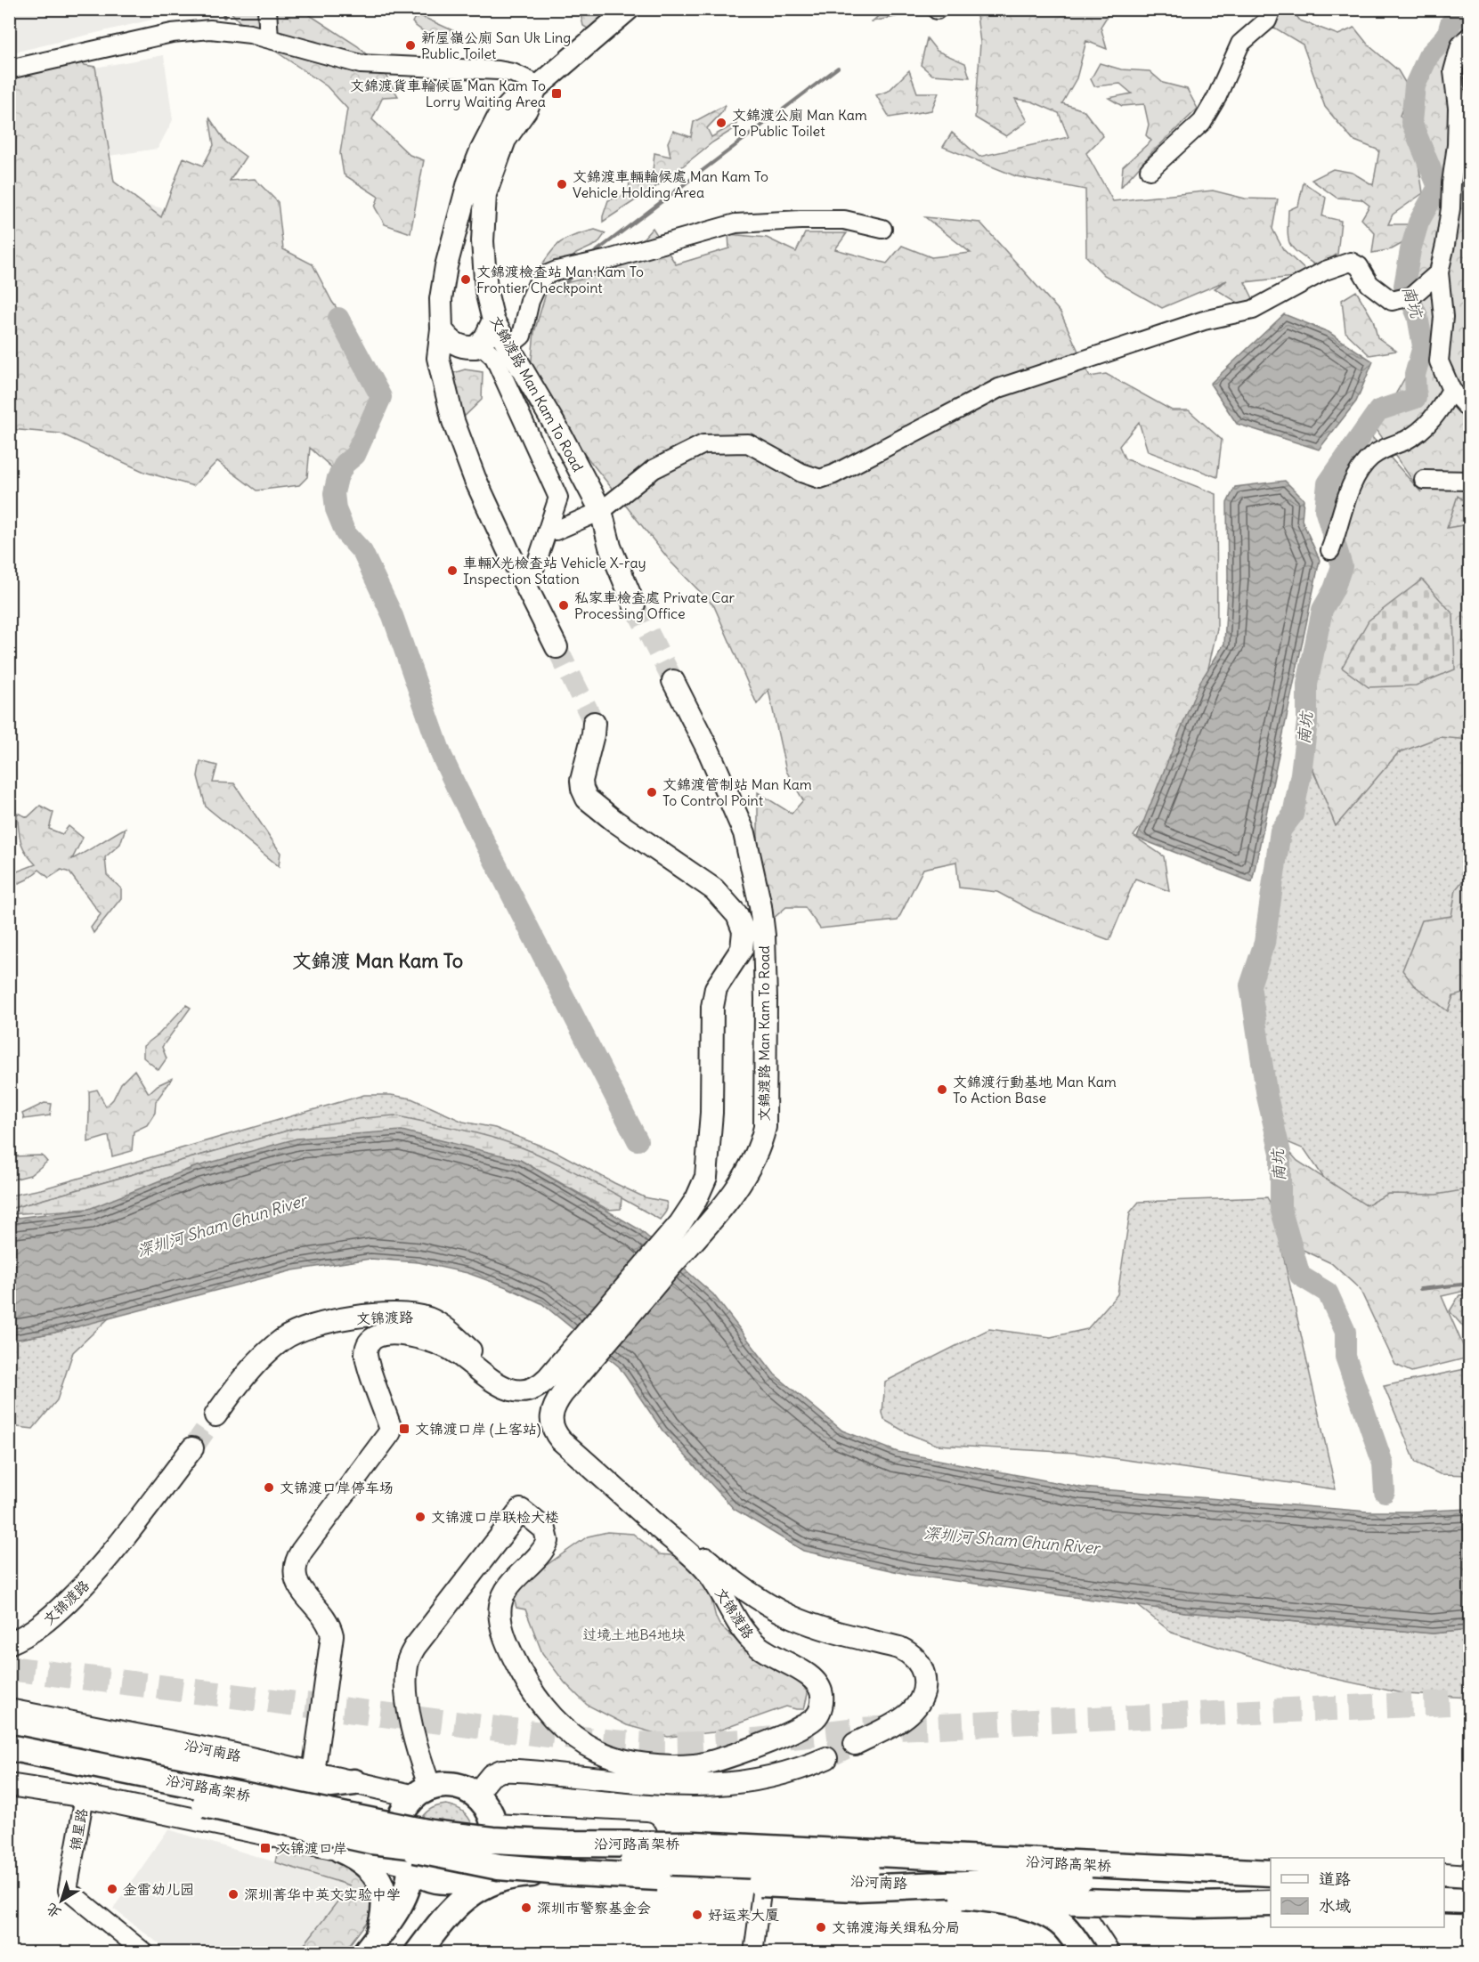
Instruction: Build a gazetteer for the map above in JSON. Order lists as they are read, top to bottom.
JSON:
{
  "streets": {
    "highway": ["沿河路高架桥"],
    "main road": ["文錦渡路 Man Kam To Road", "文锦渡路", "沿河南路"],
    "street": ["锦星路"]
  },
  "crossings": [
    ["文錦渡路 Man Kam To Road", "文锦渡路"],
    ["文锦渡路", "沿河南路"],
    ["沿河南路", "沿河路高架桥"]
  ],
  "districts": ["文錦渡 Man Kam To"],
  "water": ["南坑", "深圳河 Sham Chun River"],
  "parks": ["过境土地B4地块"],
  "places": {
    "other": [
      "新屋嶺公廁 San Uk Ling Public Toilet",
      "文錦渡公廁 Man Kam To Public Toilet",
      "文錦渡車輛輪候處 Man Kam To Vehicle Holding Area",
      "文錦渡檢查站 Man Kam To Frontier Checkpoint",
      "車輛X光檢查站 Vehicle X-ray Inspection Station",
      "私家車檢查處 Private Car Processing Office",
      "文錦渡管制站 Man Kam To Control Point",
      "文錦渡行動基地 Man Kam To Action Base",
      "文锦渡口岸停车场",
      "文锦渡口岸联检大楼",
      "金雷幼儿园",
      "深圳菁华中英文实验中学",
      "深圳市警察基金会",
      "好运来大厦",
      "文锦渡海关缉私分局"
    ],
    "transit": ["文錦渡貨車輪候區 Man Kam To Lorry Waiting Area", "文锦渡口岸 (上客站)", "文锦渡口岸"]
  },
  "legend": ["道路", "水域"],
  "north": "bottom left"
}
